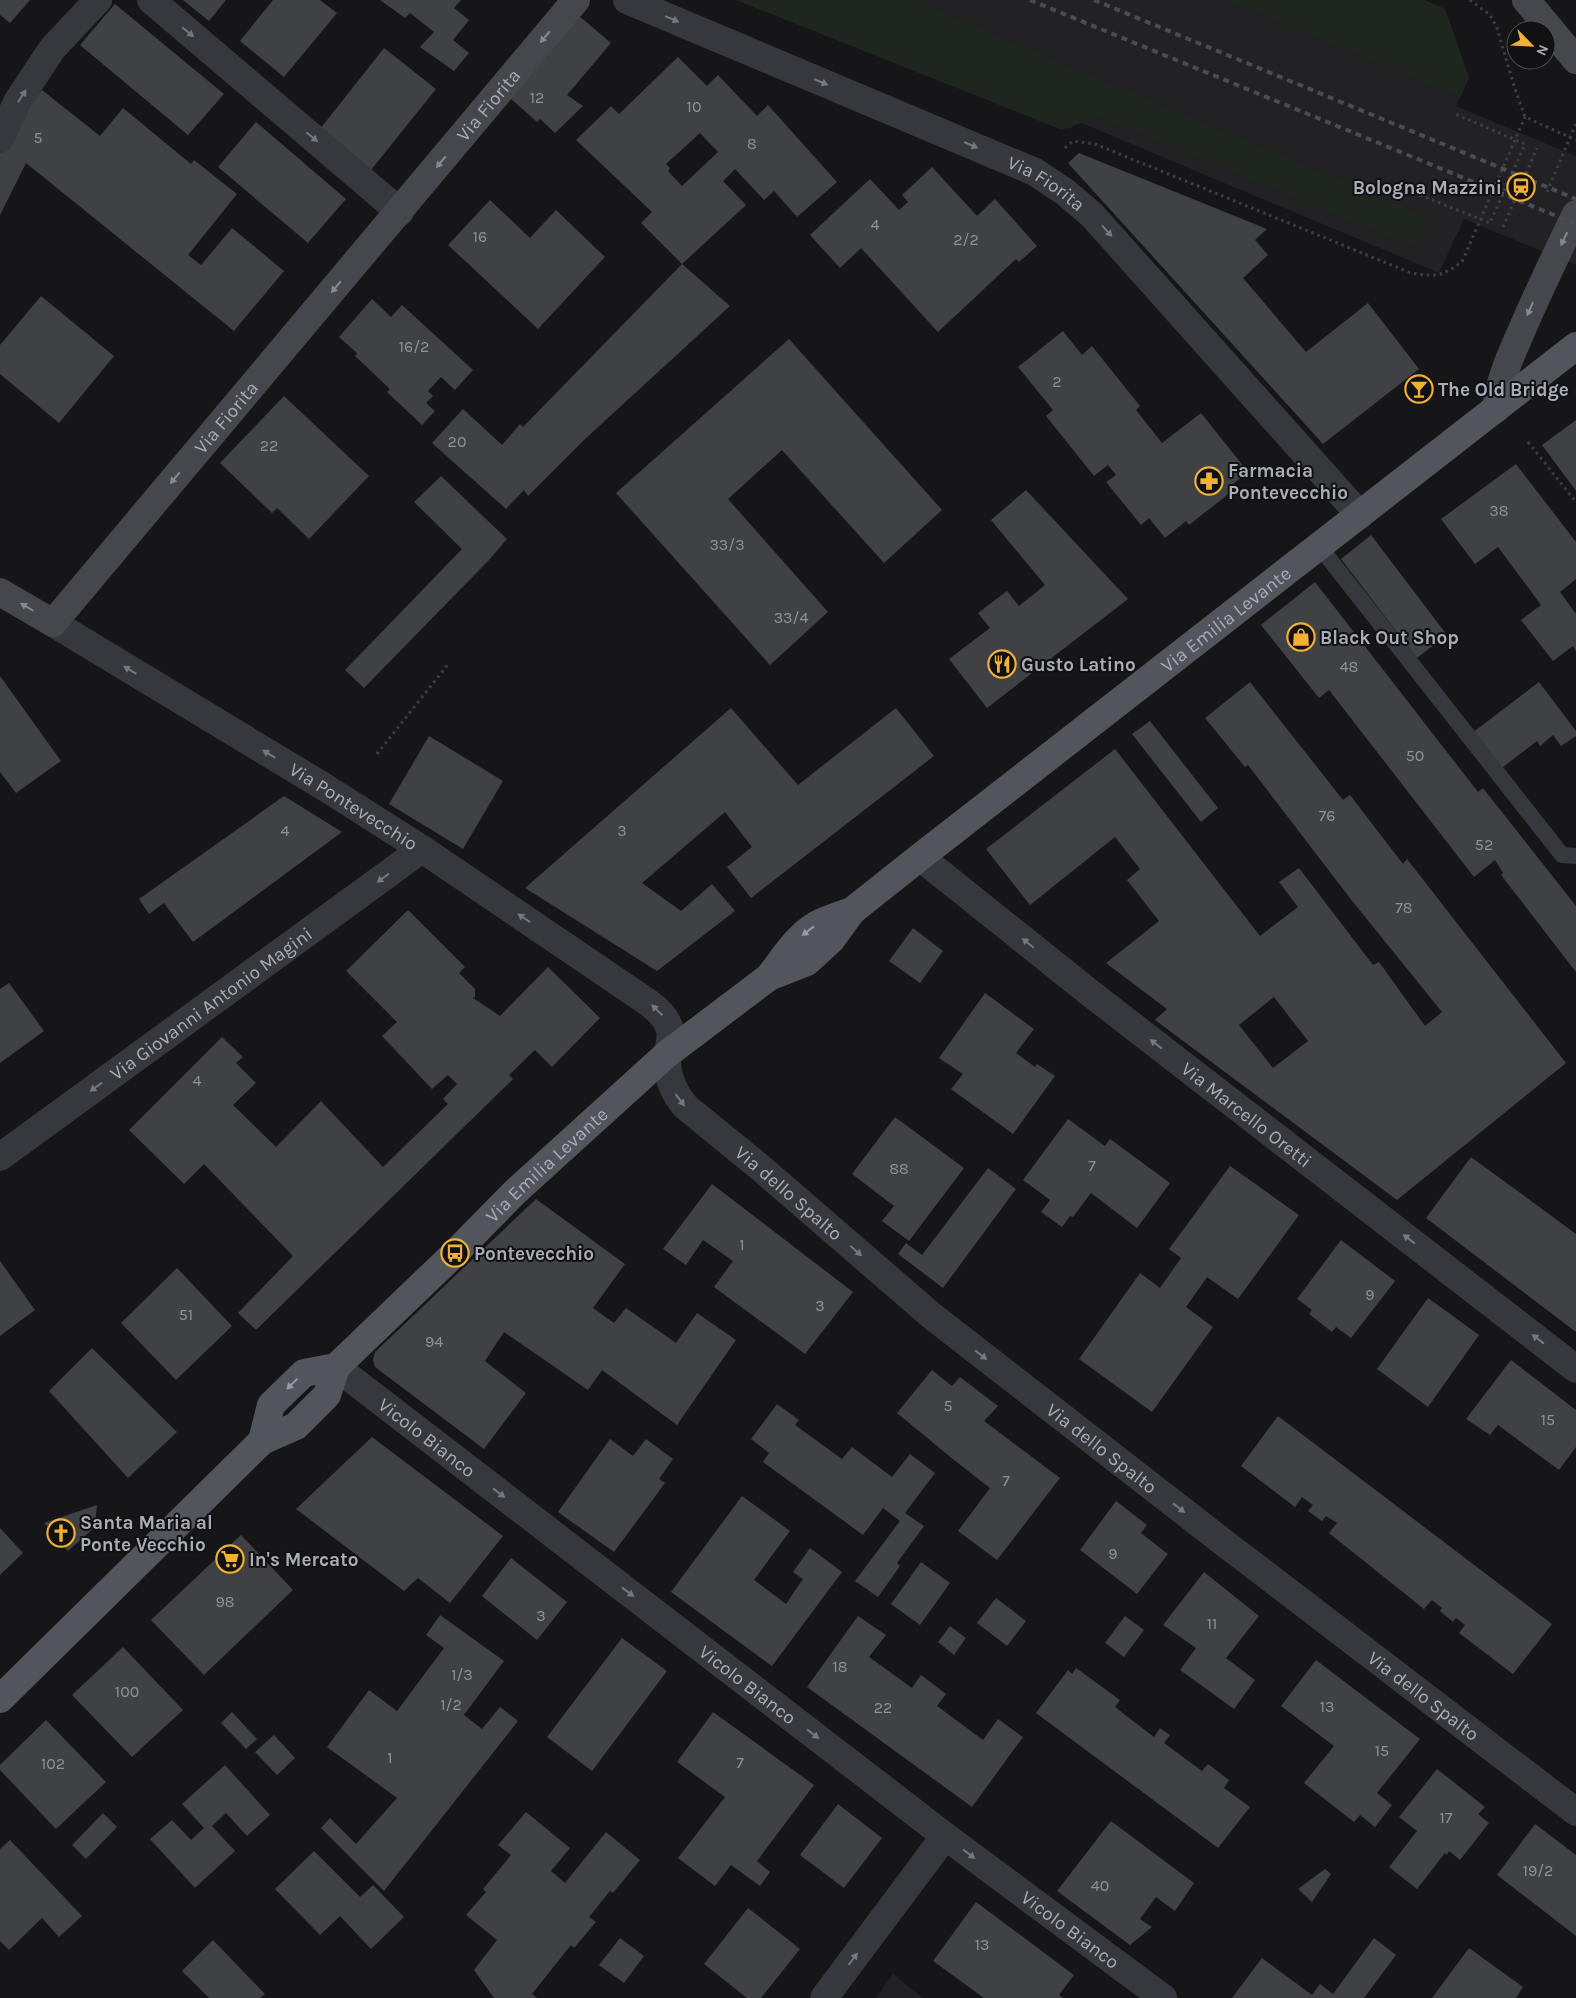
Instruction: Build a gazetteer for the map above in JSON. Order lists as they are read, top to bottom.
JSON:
{
  "streets": {
    "main road": ["Via Emilia Levante"],
    "street": [
      "Via Fiorita",
      "Via Pontevecchio",
      "Via Giovanni Antonio Magini",
      "Via Marcello Oretti",
      "Via dello Spalto",
      "Vicolo Bianco"
    ]
  },
  "crossings": [
    ["Via Fiorita", "Via Emilia Levante"],
    ["Via Fiorita", "Via Pontevecchio"],
    ["Via Emilia Levante", "Via Pontevecchio"],
    ["Via Emilia Levante", "Via Marcello Oretti"],
    ["Via Emilia Levante", "Via dello Spalto"],
    ["Via Emilia Levante", "Vicolo Bianco"],
    ["Via Pontevecchio", "Via Giovanni Antonio Magini"],
    ["Via Pontevecchio", "Via dello Spalto"]
  ],
  "one_way": [
    "Via Pontevecchio",
    "Via Giovanni Antonio Magini",
    "Via Marcello Oretti",
    "Via dello Spalto",
    "Vicolo Bianco"
  ],
  "places": {
    "station": ["Bologna Mazzini"],
    "bar": ["The Old Bridge"],
    "pharmacy": ["Farmacia Pontevecchio"],
    "shop": ["Black Out Shop"],
    "restaurant": ["Gusto Latino"],
    "bus stop": ["Pontevecchio"],
    "church": ["Santa Maria al Ponte Vecchio"],
    "supermarket": ["In's Mercato"]
  },
  "house_numbers": [
    "12",
    "10",
    "5",
    "8",
    "4",
    "16",
    "2/2",
    "16/2",
    "2",
    "20",
    "22",
    "38",
    "33/3",
    "33/4",
    "48",
    "50",
    "76",
    "4",
    "3",
    "52",
    "78",
    "4",
    "7",
    "88",
    "1",
    "9",
    "3",
    "51",
    "94",
    "5",
    "15",
    "7",
    "9",
    "98",
    "3",
    "11",
    "18",
    "1/3",
    "100",
    "1/2",
    "13",
    "22",
    "15",
    "1",
    "7",
    "102",
    "17",
    "19/2",
    "40",
    "13"
  ],
  "north": "bottom right"
}
